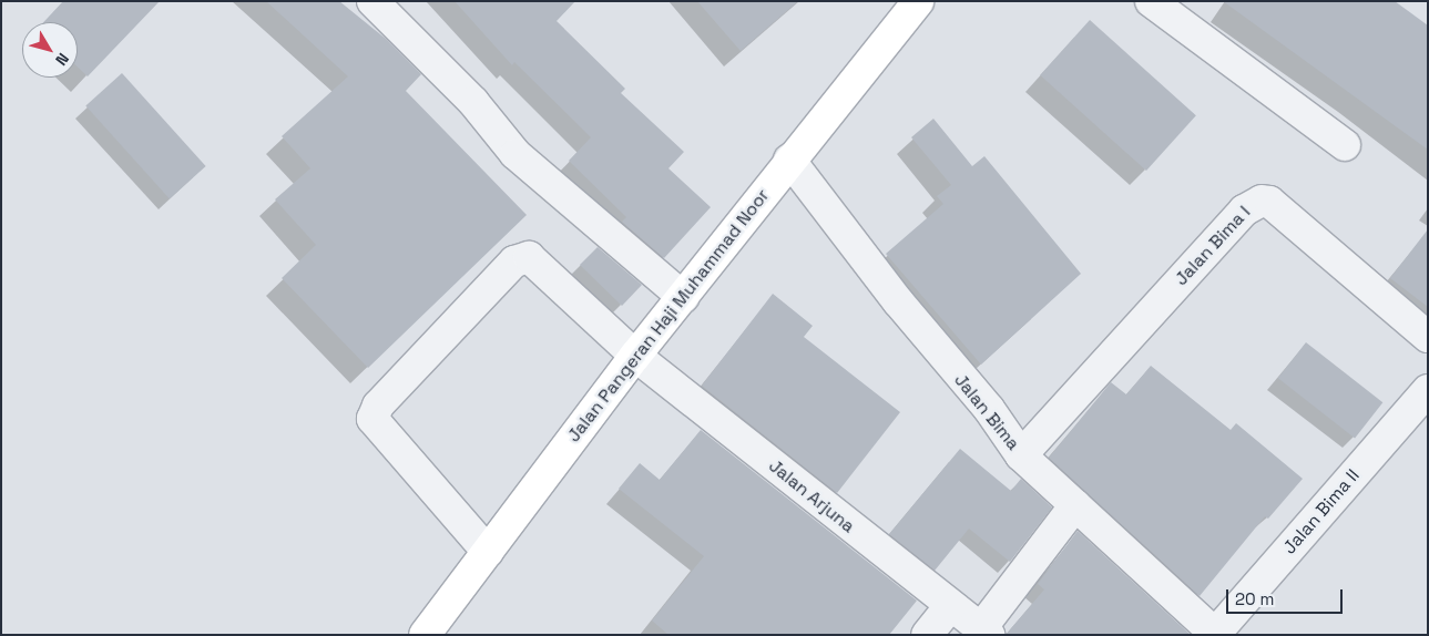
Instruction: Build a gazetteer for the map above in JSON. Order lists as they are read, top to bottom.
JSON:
{
  "streets": {
    "main road": ["Jalan Pangeran Haji Muhammad Noor"],
    "street": [
      "Jalan Bima I",
      "Jalan Bima",
      "Jalan Arjuna",
      "Jalan Bima II"
    ]
  },
  "crossings": [
    ["Jalan Bima I", "Jalan Bima"],
    ["Jalan Pangeran Haji Muhammad Noor", "Jalan Bima"],
    ["Jalan Pangeran Haji Muhammad Noor", "Jalan Arjuna"],
    ["Jalan Bima", "Jalan Bima II"]
  ],
  "scale_bar": "20 m",
  "north": "bottom right"
}
